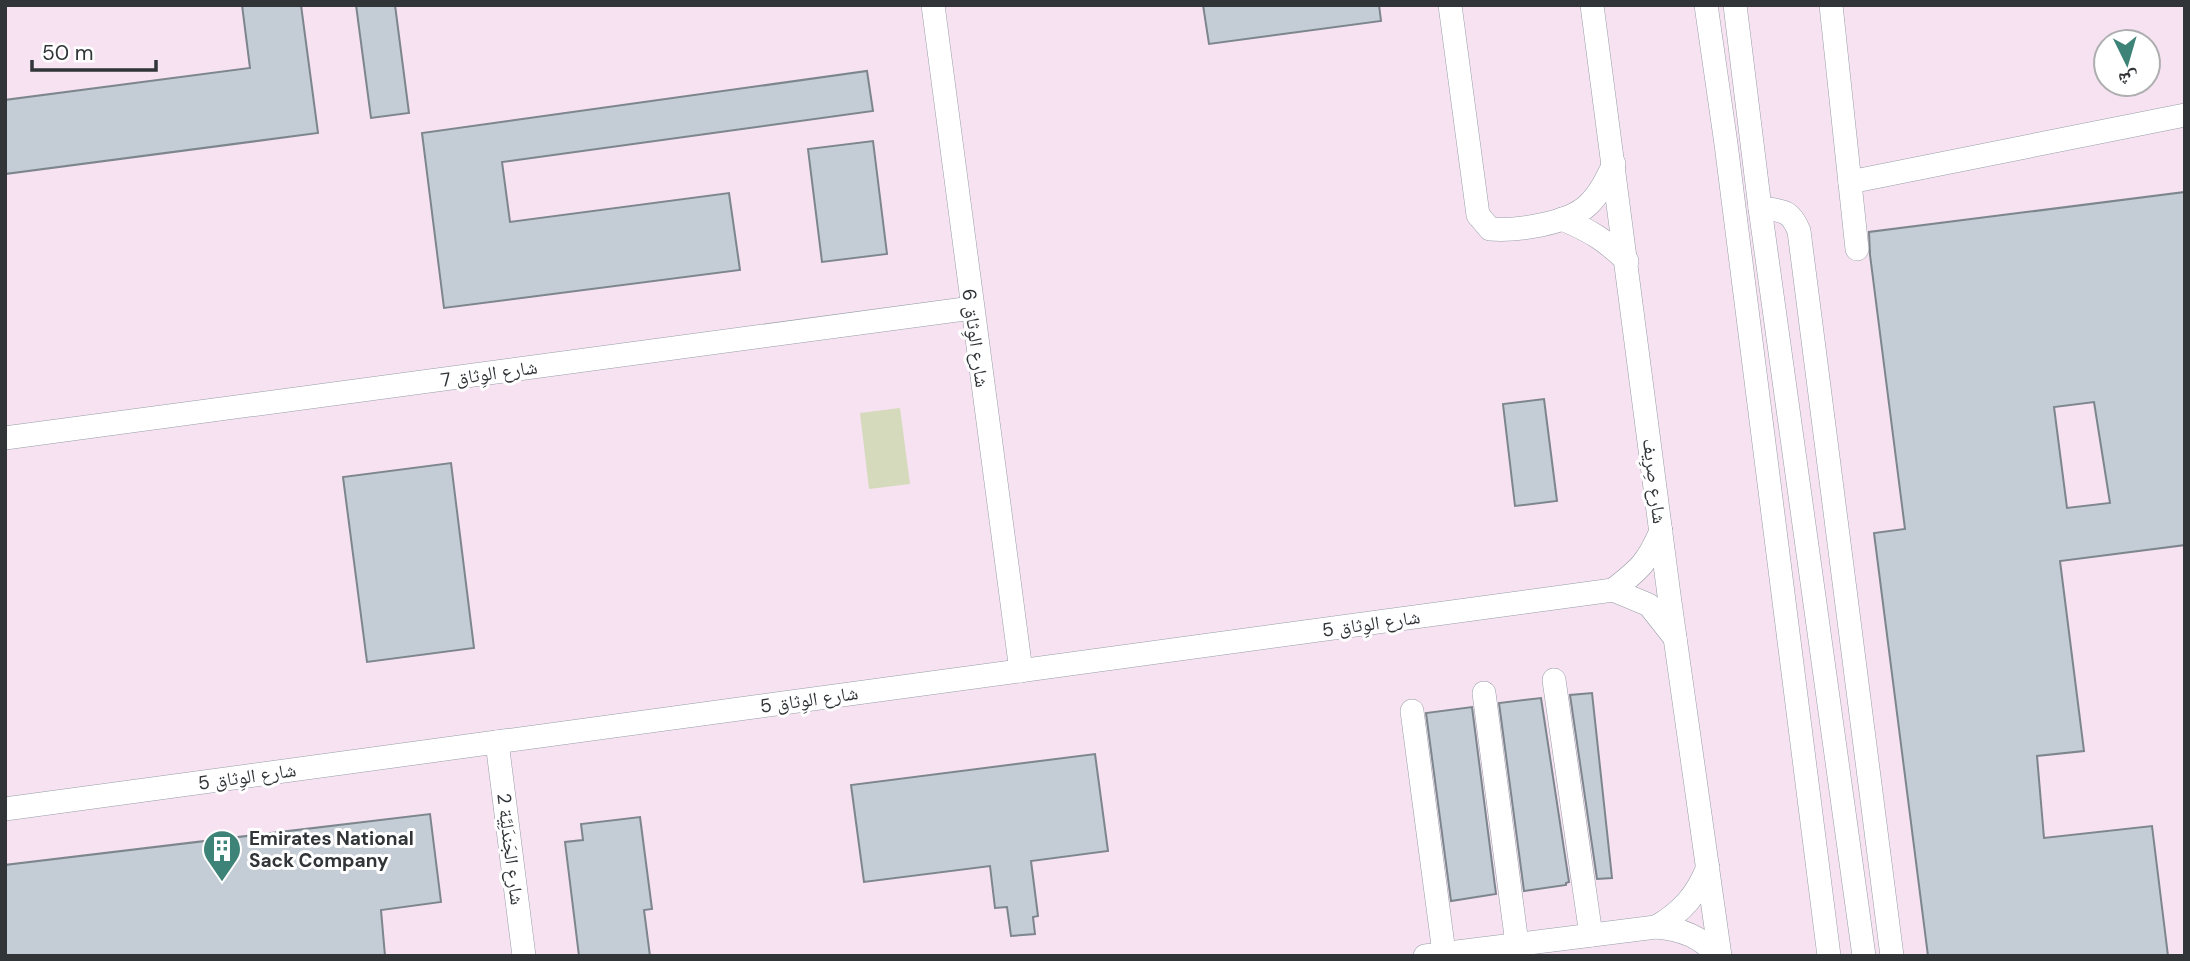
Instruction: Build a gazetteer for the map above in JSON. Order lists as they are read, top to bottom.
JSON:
{
  "streets": {
    "street": [
      "شارع الوِثاق 6",
      "شارع الوِثاق 7",
      "شارع صِرِيف",
      "شارع الوِثاق 5",
      "شارع الجَندَلِيَّة 2"
    ]
  },
  "crossings": [
    ["شارع الوِثاق 6", "شارع الوِثاق 7"],
    ["شارع الوِثاق 6", "شارع الوِثاق 5"],
    ["شارع صِرِيف", "شارع الوِثاق 5"],
    ["شارع الوِثاق 5", "شارع الجَندَلِيَّة 2"]
  ],
  "places": {
    "building": ["Emirates National Sack Company"]
  },
  "scale_bar": "50 m",
  "north": "bottom"
}
